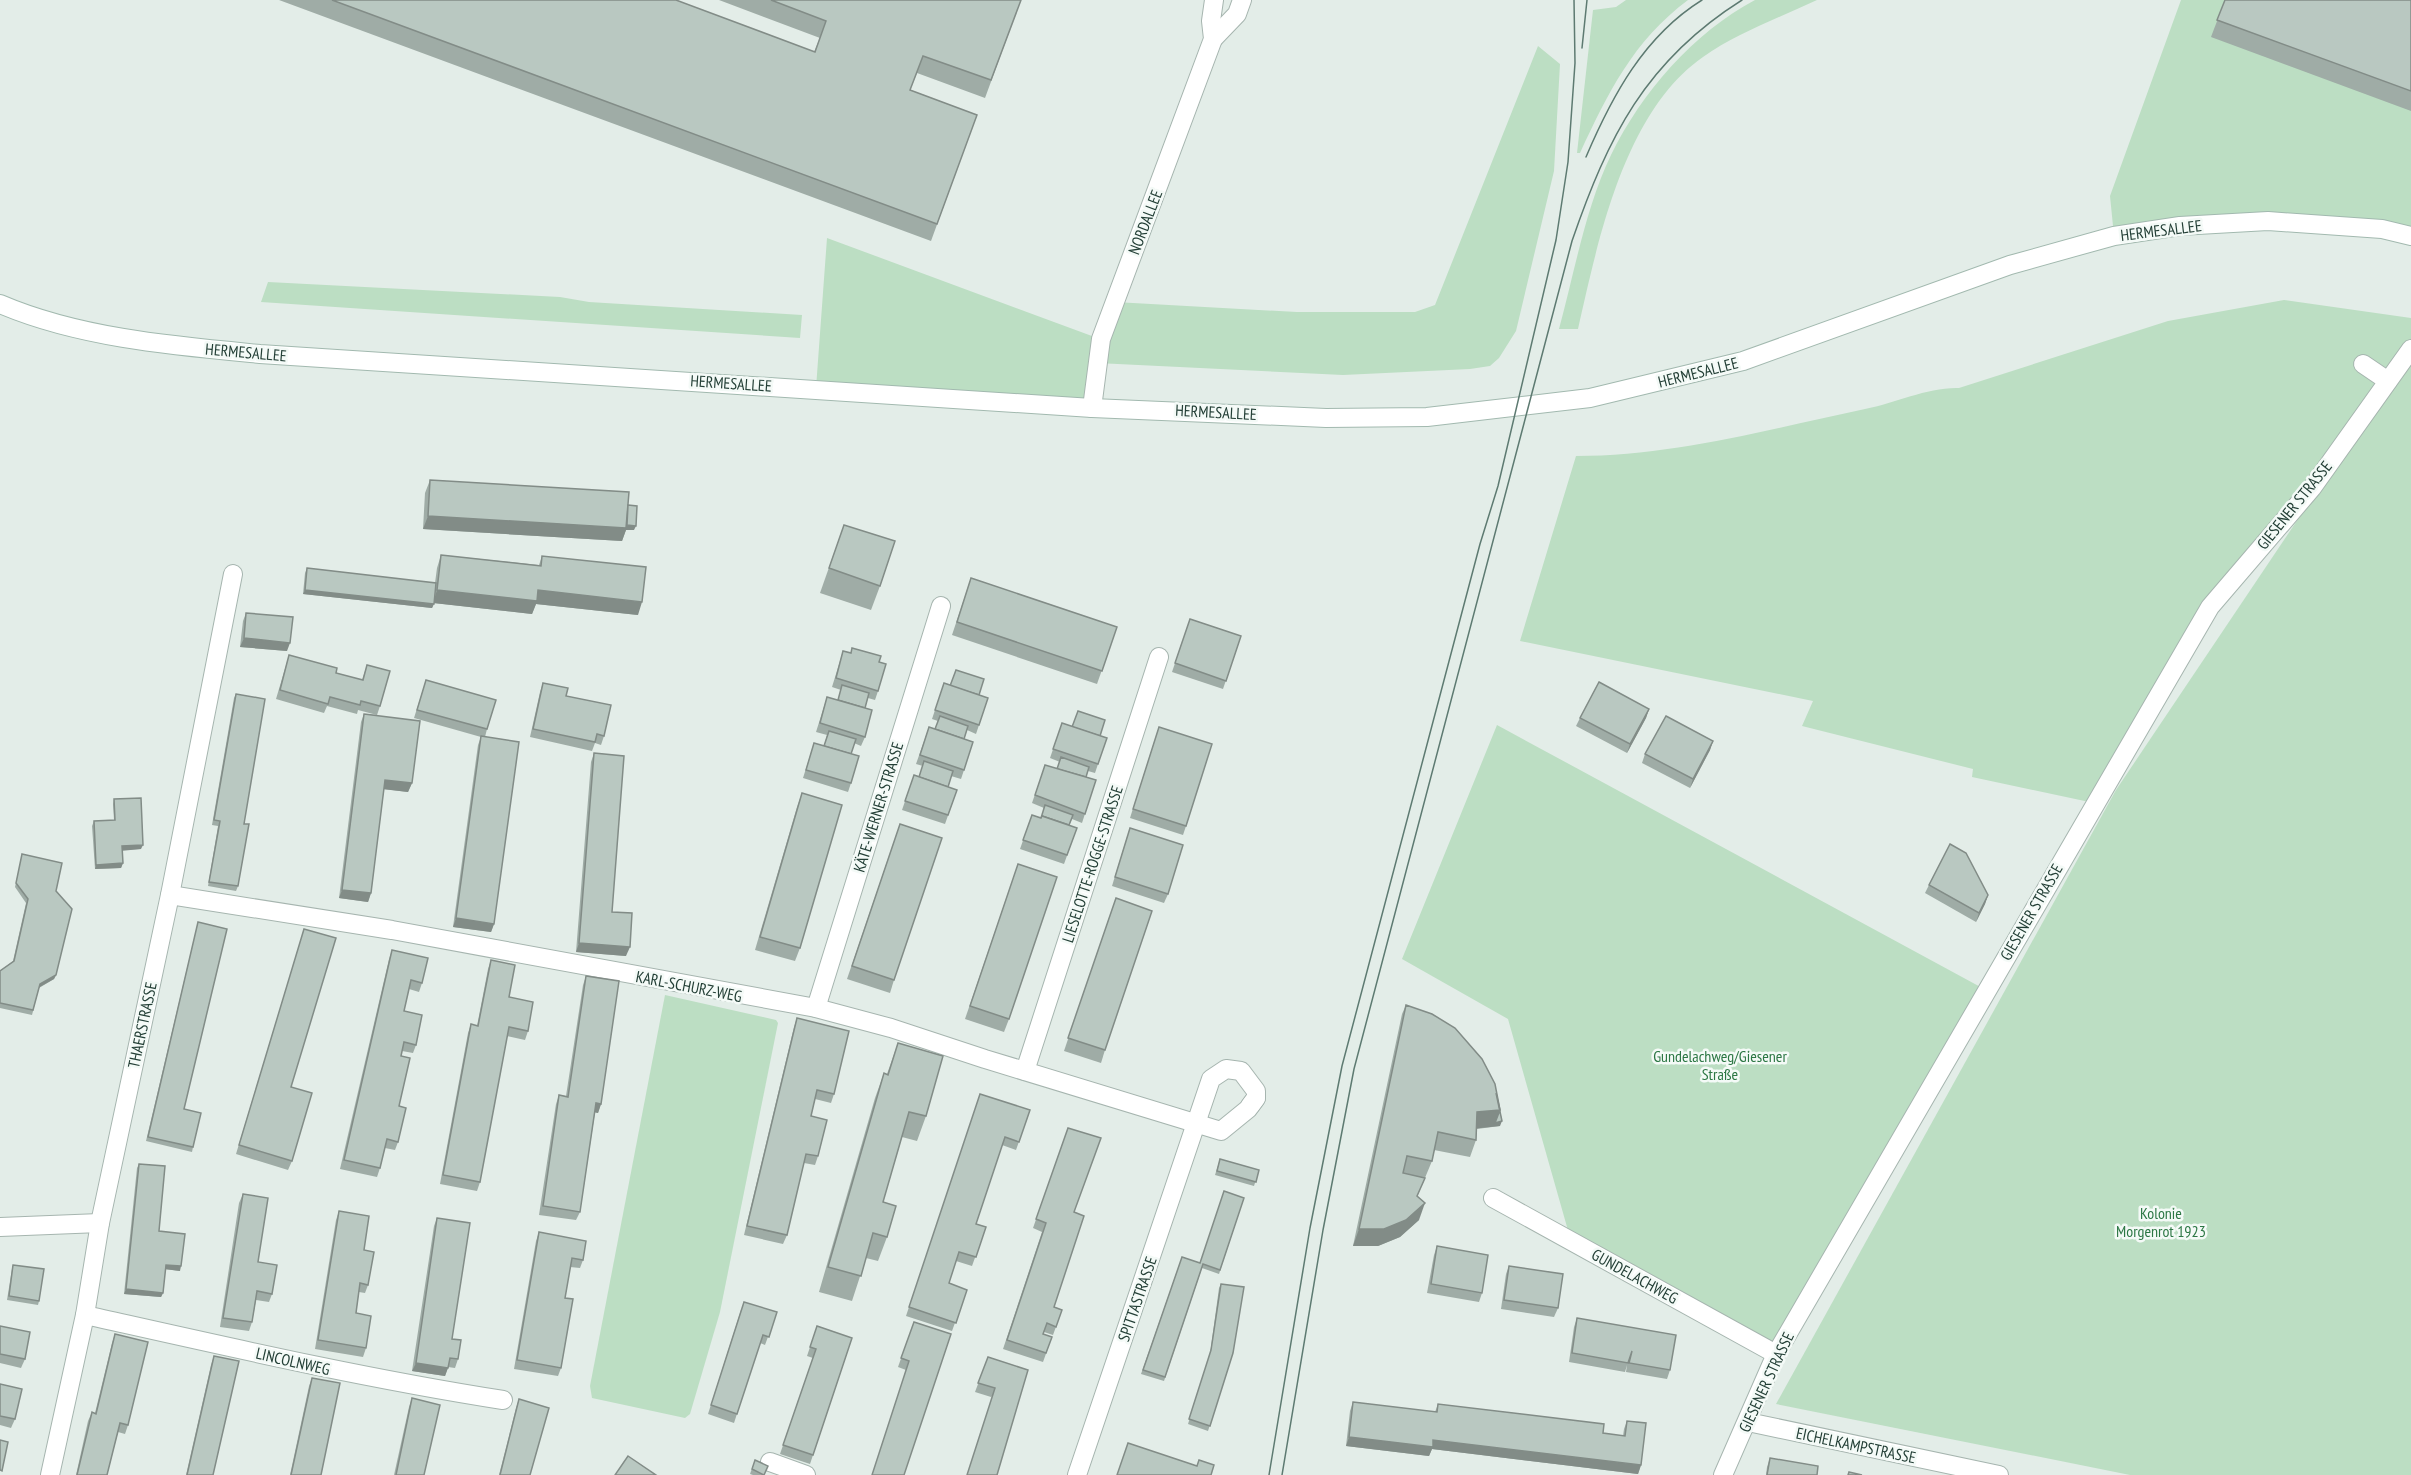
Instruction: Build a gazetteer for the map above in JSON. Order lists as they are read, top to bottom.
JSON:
{
  "streets": {
    "street": [
      "NORDALLEE",
      "HERMESALLEE",
      "GIESENER STRASSE",
      "KÄTE-WERNER-STRASSE",
      "LIESELOTTE-ROGGE-STRASSE",
      "KARL-SCHURZ-WEG",
      "THAERSTRASSE",
      "GUNDELACHWEG",
      "SPITTASTRASSE",
      "LINCOLNWEG",
      "EICHELKAMPSTRASSE"
    ]
  },
  "crossings": [
    ["NORDALLEE", "HERMESALLEE"],
    ["GIESENER STRASSE", "GUNDELACHWEG"],
    ["GIESENER STRASSE", "EICHELKAMPSTRASSE"],
    ["KÄTE-WERNER-STRASSE", "KARL-SCHURZ-WEG"],
    ["LIESELOTTE-ROGGE-STRASSE", "KARL-SCHURZ-WEG"],
    ["KARL-SCHURZ-WEG", "THAERSTRASSE"],
    ["KARL-SCHURZ-WEG", "SPITTASTRASSE"],
    ["THAERSTRASSE", "LINCOLNWEG"]
  ],
  "parks": ["Gundelachweg/Giesener Straße", "Kolonie Morgenrot 1923"]
}
